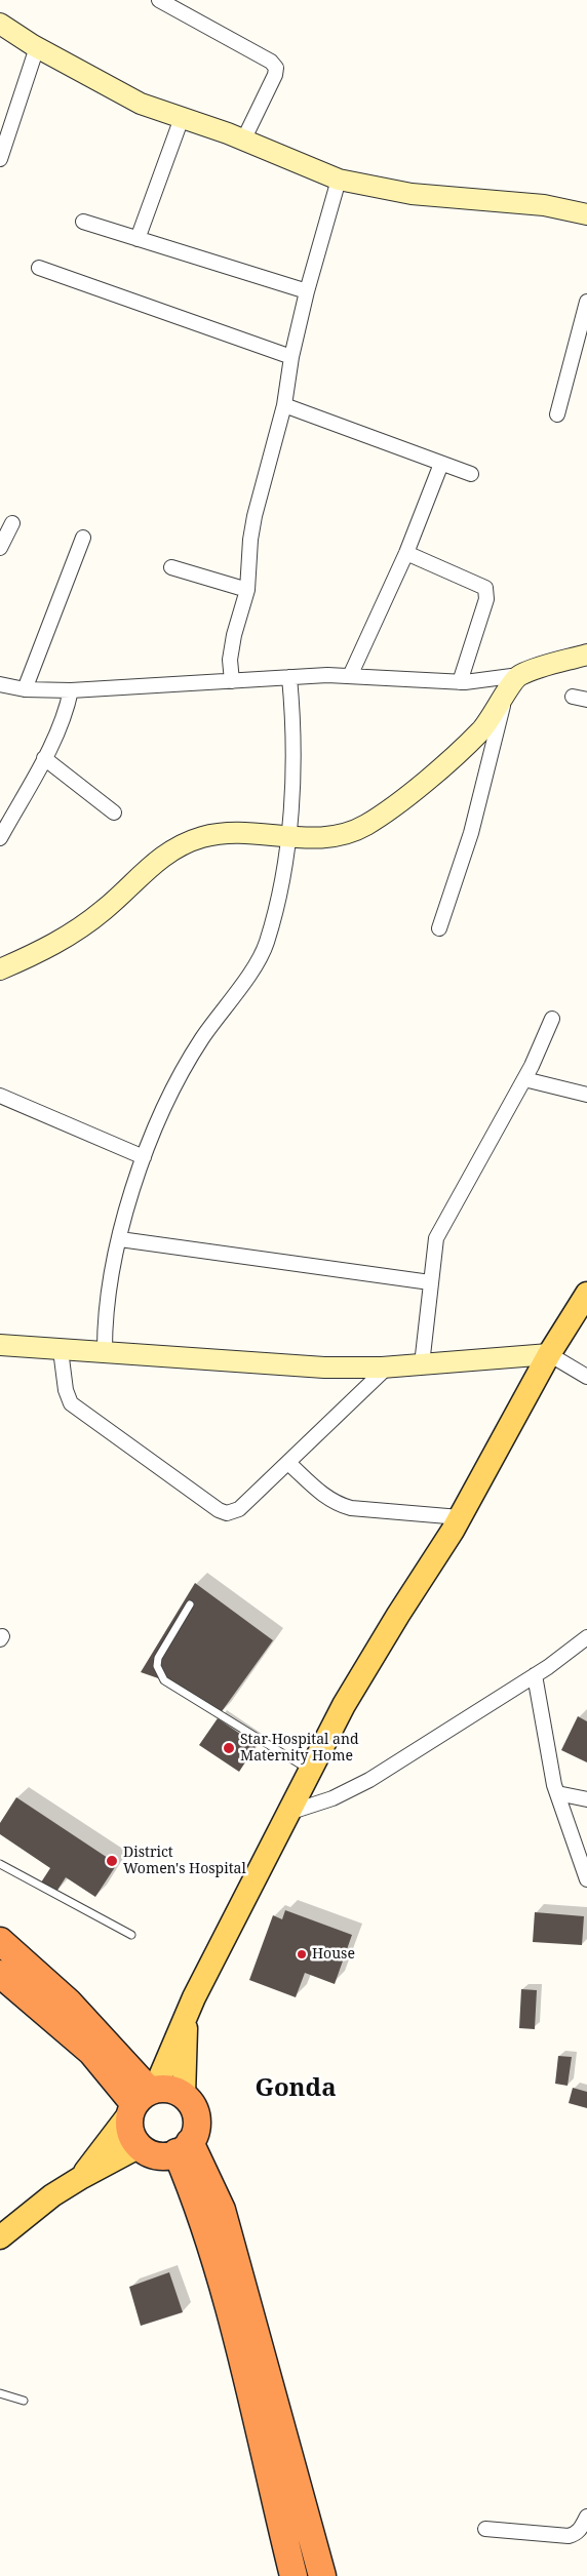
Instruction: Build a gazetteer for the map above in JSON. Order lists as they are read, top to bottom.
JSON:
{
  "districts": ["Gonda"],
  "places": ["Star Hospital and Maternity Home", "District Women's Hospital", "House"]
}
